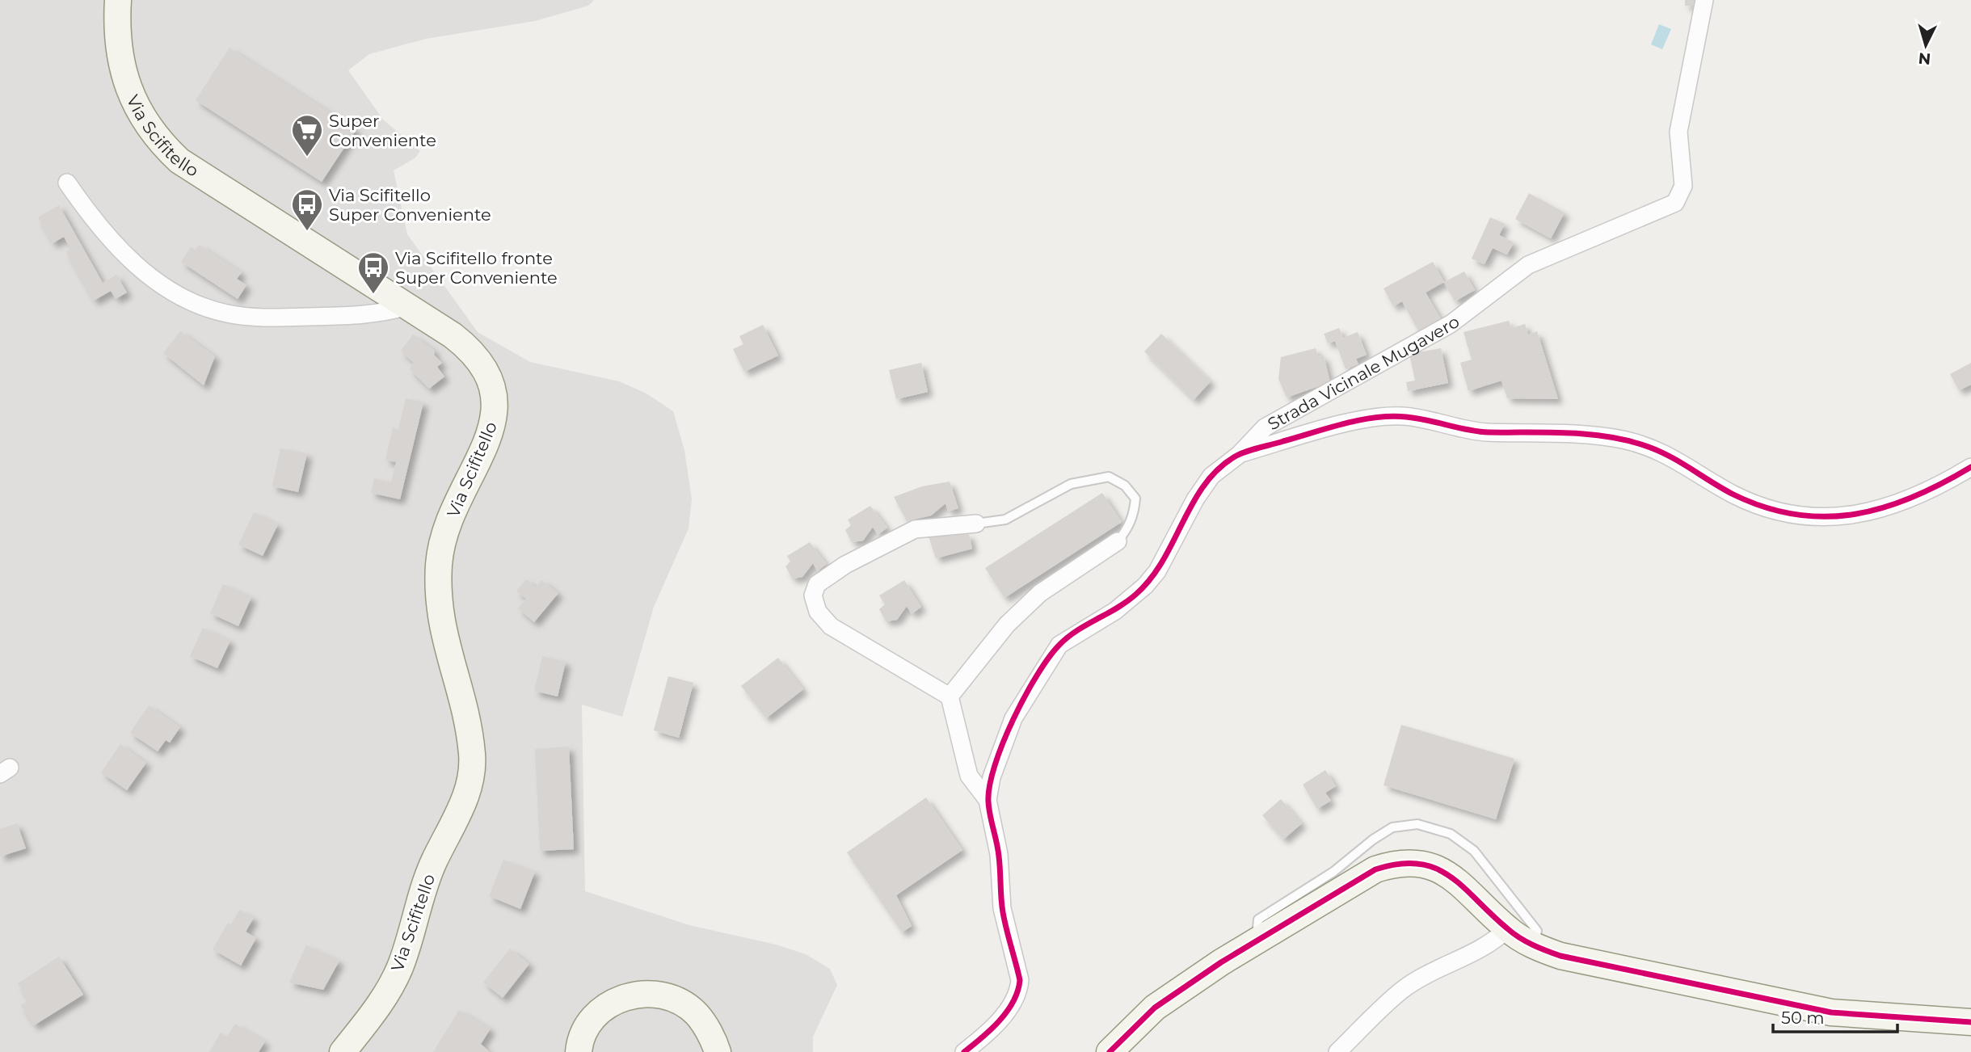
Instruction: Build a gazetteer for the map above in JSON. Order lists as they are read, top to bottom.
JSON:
{
  "streets": {
    "main road": ["Via Scifitello"],
    "street": ["Strada Vicinale Mugavero"]
  },
  "places": {
    "supermarket": ["Super Conveniente"],
    "bus stop": ["Via Scifitello Super Conveniente", "Via Scifitello fronte Super Conveniente"]
  },
  "scale_bar": "50 m",
  "north": "bottom"
}
